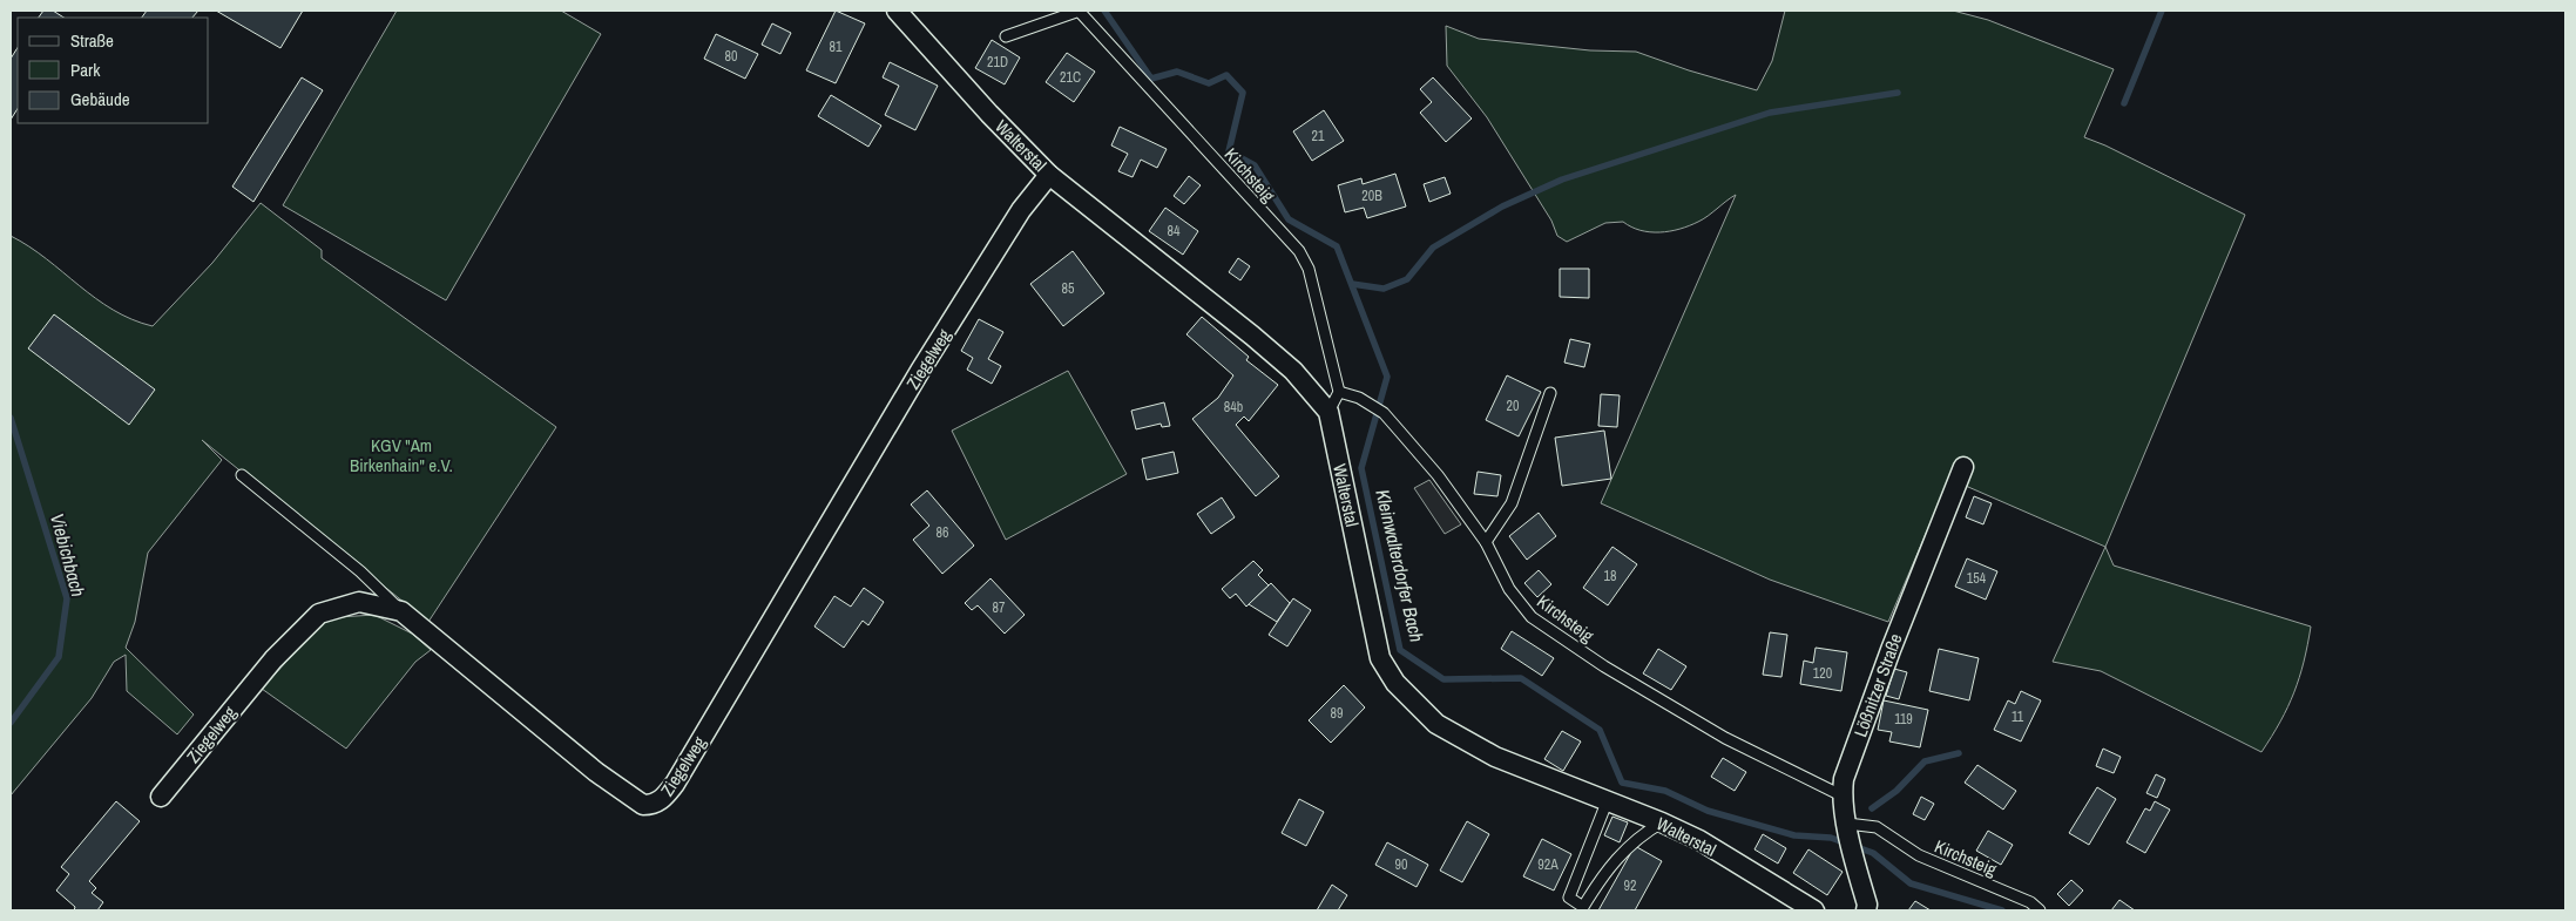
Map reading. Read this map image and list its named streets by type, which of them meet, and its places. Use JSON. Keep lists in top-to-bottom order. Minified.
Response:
{"streets":{"street":["Walterstal","Ziegelweg","Lößnitzer Straße"],"lane":["Kirchsteig"]},"crossings":[["Walterstal","Ziegelweg"],["Kirchsteig","Lößnitzer Straße"]],"water":["Viebichbach","Kleinwalterdorfer Bach"],"parks":["KGV \"Am Birkenhain\" e.V."],"house_numbers":["81","80","21D","21C","21","20B","84","85","20","84b","86","18","154","87","120","89","11","119","90","92A","92"],"legend":["Straße","Park","Gebäude"]}
